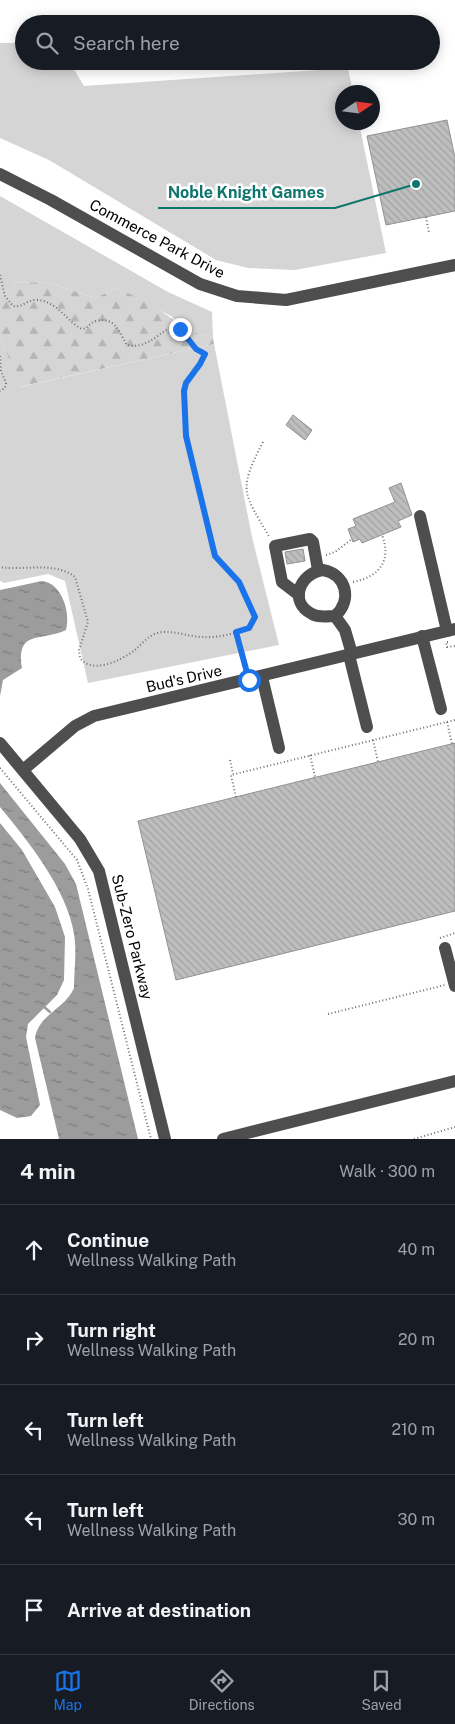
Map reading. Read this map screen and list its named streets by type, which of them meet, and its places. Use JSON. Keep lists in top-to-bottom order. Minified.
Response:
{"streets":{"street":["Commerce Park Drive","Bud's Drive","Sub-Zero Parkway"]},"crossings":[["Bud's Drive","Sub-Zero Parkway"]],"places":["Noble Knight Games"],"north":"right","page":{"search":"Search here","heading":["4 min","Walk · 300 m"],"list":[["Continue","Wellness Walking Path","40 m"],["Turn right","Wellness Walking Path","20 m"],["Turn left","Wellness Walking Path","210 m"],["Turn left","Wellness Walking Path","30 m"],"Arrive at destination"],"nav":["Map","Directions","Saved"]}}
